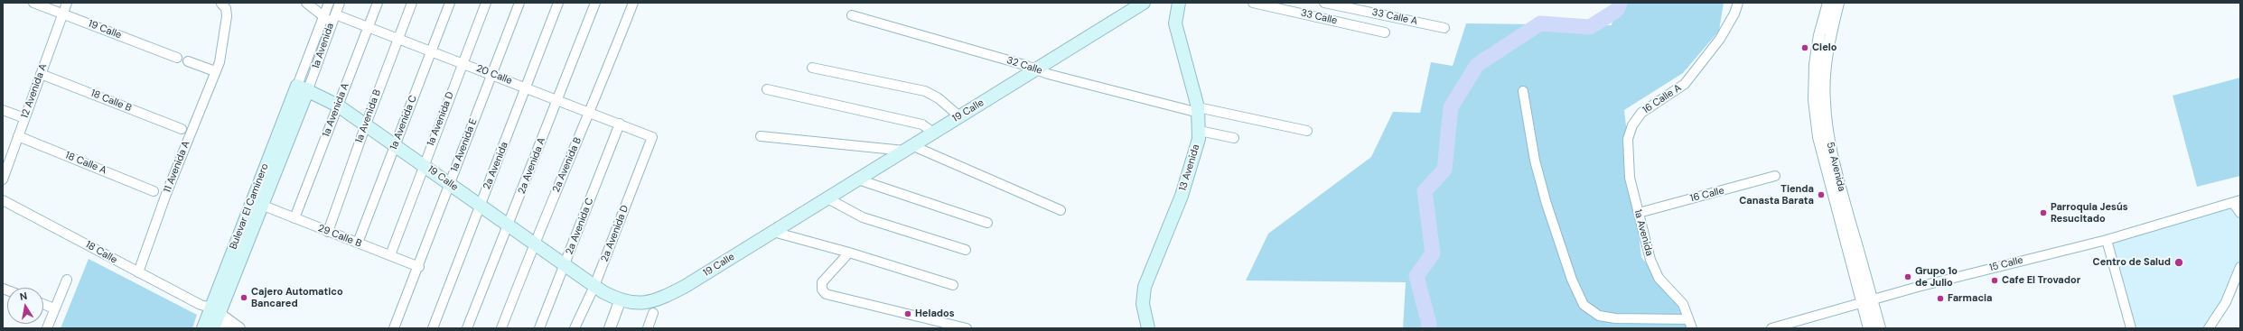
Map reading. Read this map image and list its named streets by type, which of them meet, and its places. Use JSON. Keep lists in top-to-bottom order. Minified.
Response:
{"streets":{"main road":["19 Calle","13 Avenida","Bulevar El Caminero"],"street":["33 Calle","33 Calle A","1a Avenida","32 Calle","20 Calle","12 Avenida A","16 Calle A","18 Calle B","1a Avenida A","1a Avenida B","1a Avenida D","1a Avenida C","1a Avenida E","18 Calle A","2a Avenida B","2a Avenida","2a Avenida A","11 Avenida A","5a Avenida","16 Calle","2a Avenida C","2a Avenida D","29 Calle B","18 Calle","15 Calle"]},"crossings":[["19 Calle","1a Avenida"],["19 Calle","32 Calle"],["19 Calle","12 Avenida A"],["19 Calle","1a Avenida A"],["19 Calle","1a Avenida B"],["19 Calle","1a Avenida D"],["19 Calle","1a Avenida C"],["19 Calle","1a Avenida E"],["19 Calle","2a Avenida B"],["19 Calle","2a Avenida"],["19 Calle","2a Avenida A"],["19 Calle","Bulevar El Caminero"],["19 Calle","2a Avenida C"],["19 Calle","2a Avenida D"],["1a Avenida","20 Calle"],["1a Avenida","16 Calle A"],["1a Avenida","16 Calle"],["1a Avenida","Bulevar El Caminero"],["32 Calle","13 Avenida"],["20 Calle","1a Avenida A"],["20 Calle","1a Avenida B"],["20 Calle","1a Avenida D"],["20 Calle","1a Avenida C"],["20 Calle","1a Avenida E"],["20 Calle","2a Avenida B"],["20 Calle","2a Avenida"],["20 Calle","2a Avenida A"],["20 Calle","2a Avenida C"],["20 Calle","2a Avenida D"],["12 Avenida A","18 Calle B"],["12 Avenida A","18 Calle A"],["1a Avenida A","29 Calle B"],["1a Avenida B","29 Calle B"],["1a Avenida D","29 Calle B"],["1a Avenida C","29 Calle B"],["1a Avenida E","29 Calle B"],["11 Avenida A","18 Calle"],["5a Avenida","15 Calle"],["Bulevar El Caminero","29 Calle B"],["Bulevar El Caminero","18 Calle"]],"places":["Cielo","Tienda Canasta Barata","Parroquia Jesús Resucitado","Centro de Salud","Grupo 1o de Julio","Cafe El Trovador","Cajero Automatico Bancared","Farmacia","Helados"],"north":"top"}
